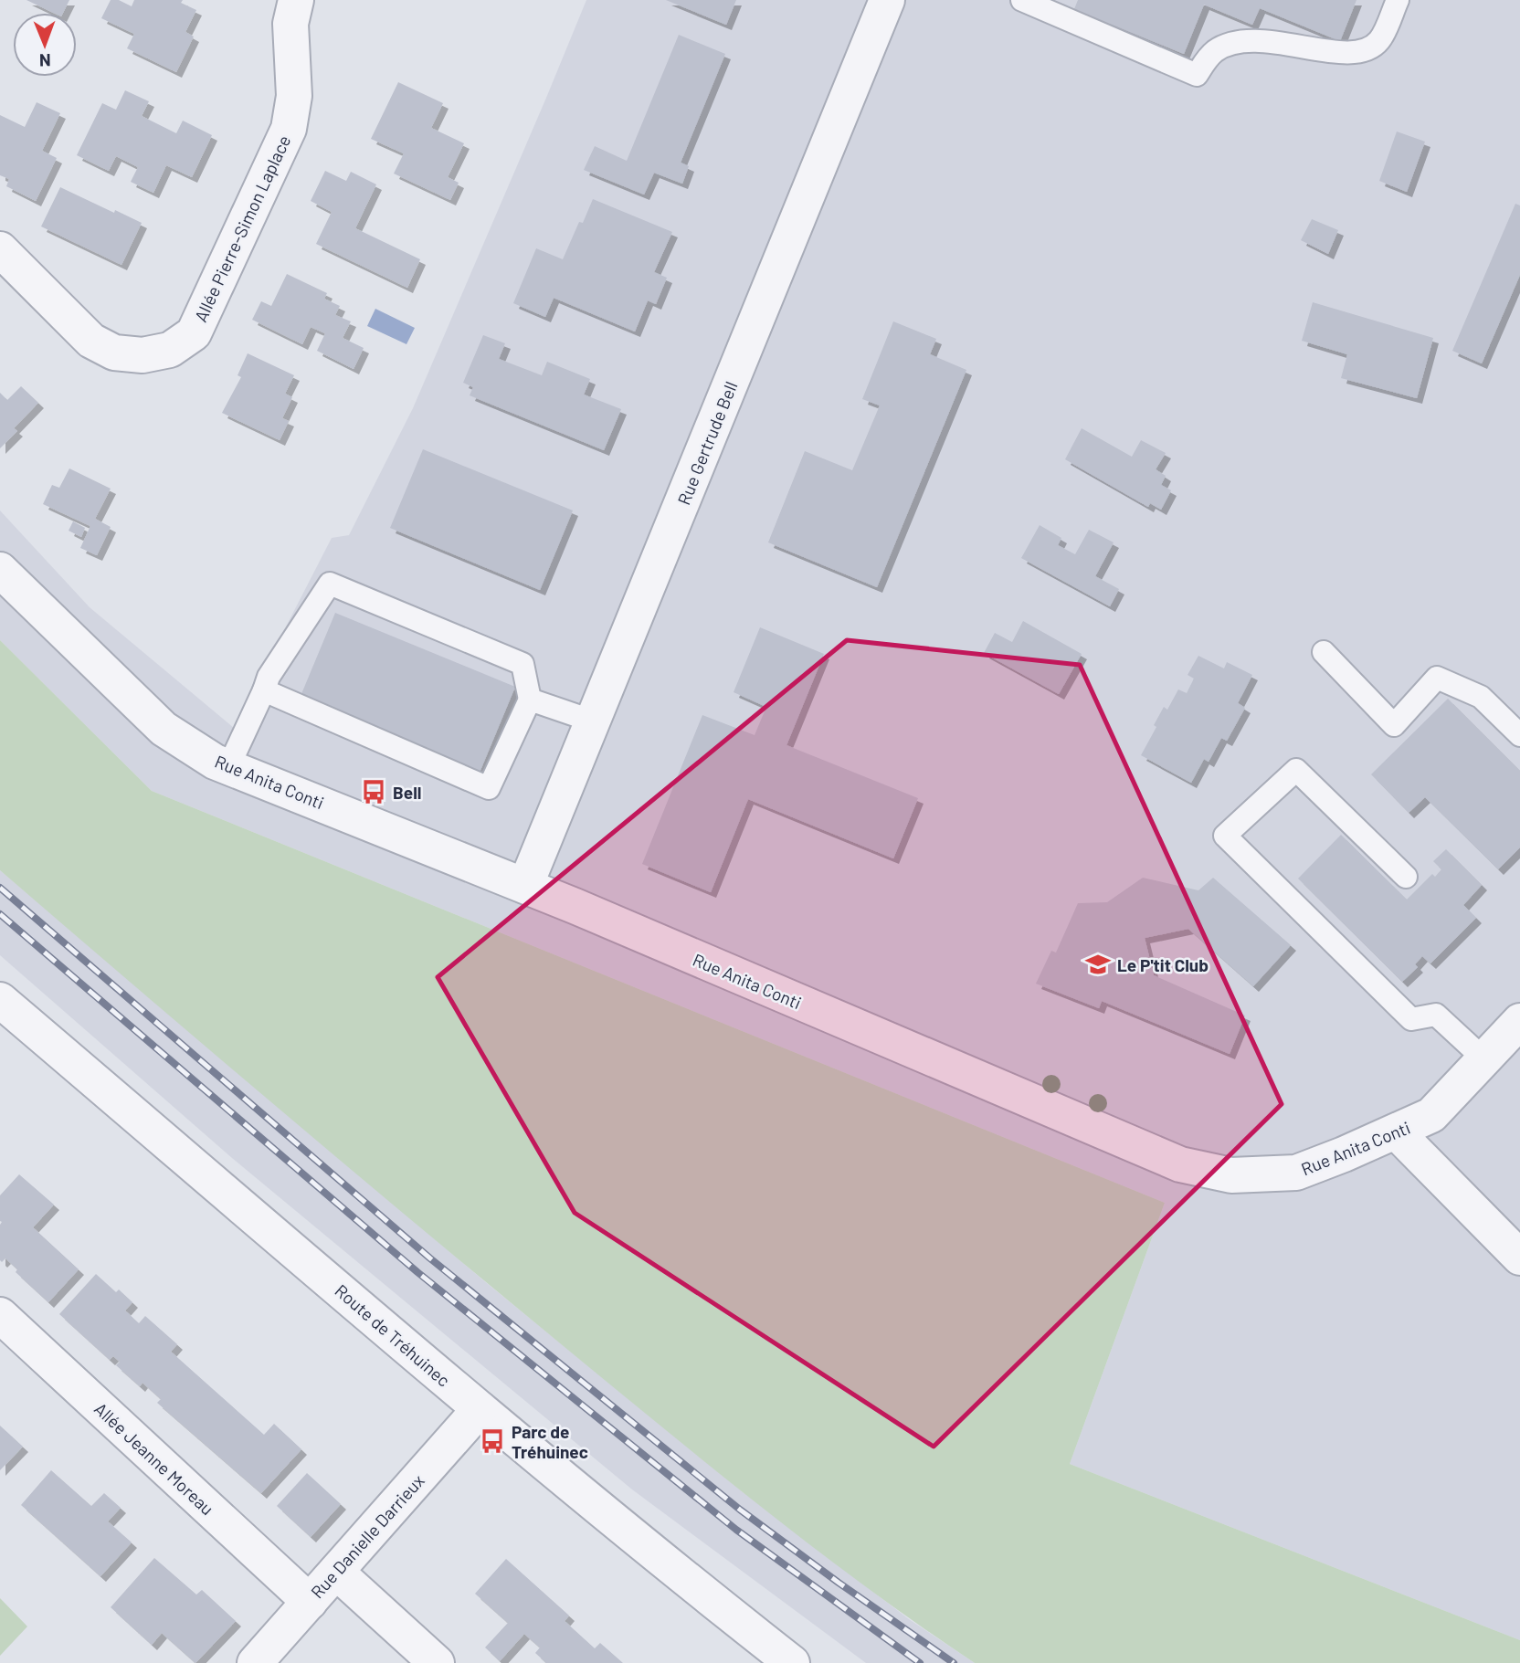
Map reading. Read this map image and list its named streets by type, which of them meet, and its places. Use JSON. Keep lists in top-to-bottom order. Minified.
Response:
{"streets":{"street":["Allée Pierre-Simon Laplace","Rue Gertrude Bell","Rue Anita Conti","Route de Tréhuinec","Allée Jeanne Moreau","Rue Danielle Darrieux"]},"crossings":[["Rue Gertrude Bell","Rue Anita Conti"],["Route de Tréhuinec","Rue Danielle Darrieux"],["Allée Jeanne Moreau","Rue Danielle Darrieux"]],"places":{"bus stop":["Bell","Parc de Tréhuinec"],"school or university":["Le P'tit Club"]},"north":"bottom"}
